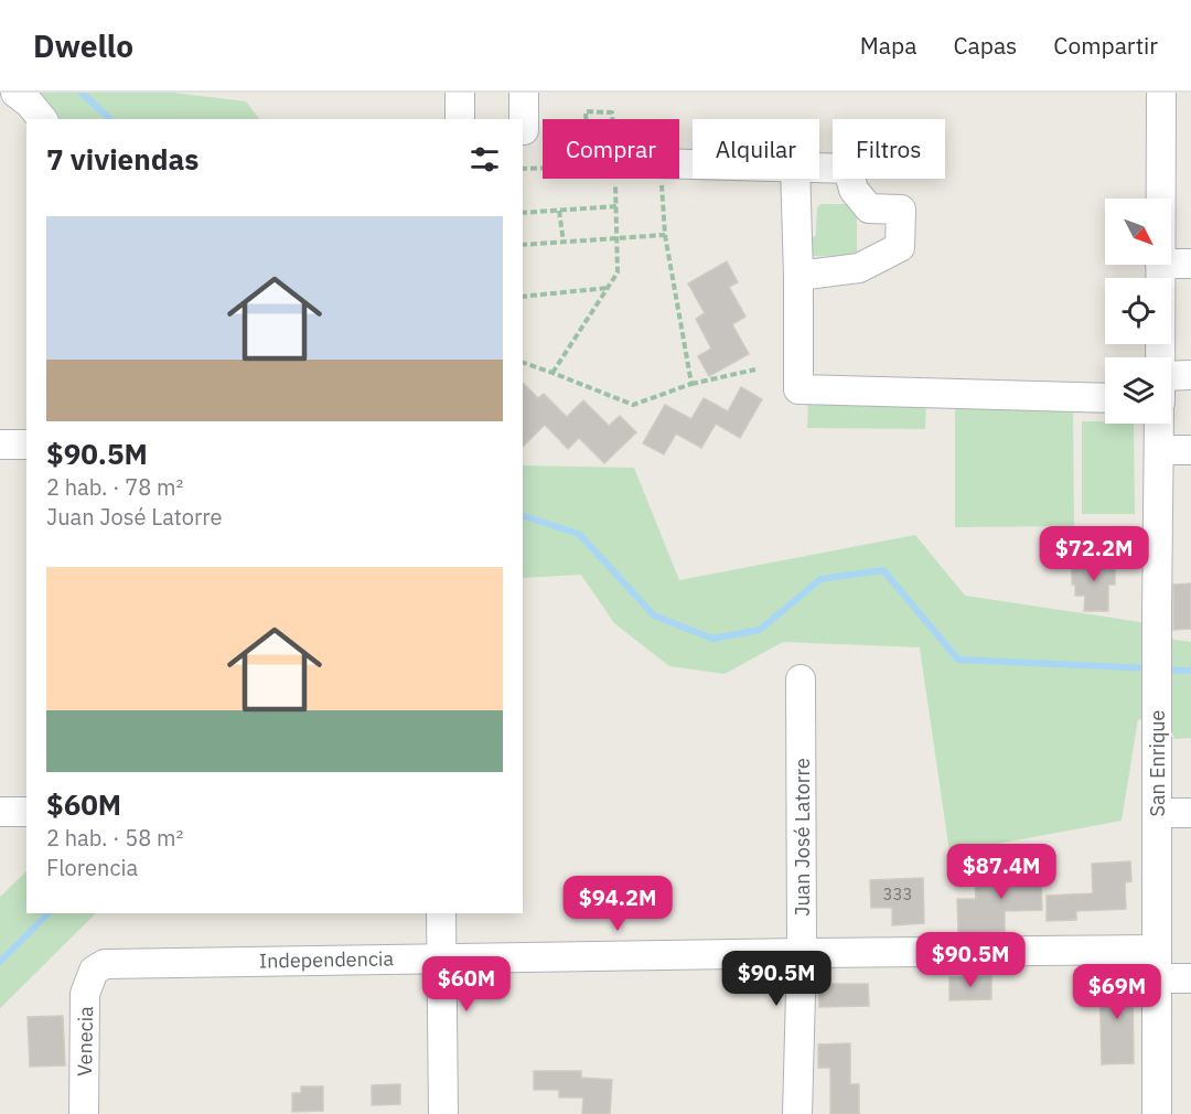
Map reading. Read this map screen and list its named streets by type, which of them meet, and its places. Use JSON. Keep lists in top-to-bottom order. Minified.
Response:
{"streets":{"street":["San Enrique","Juan José Latorre","Independencia","Venecia"]},"crossings":[["San Enrique","Independencia"],["Juan José Latorre","Independencia"],["Independencia","Venecia"]],"house_numbers":["333"],"north":"bottom right","page":{"header":"Dwello","nav":["Mapa","Capas","Compartir"],"chip":["Comprar","Alquilar","Filtros"],"heading":"7 viviendas","list":[{"name":"$90.5M","note":"2 hab. · 78 m² · Juan José Latorre"},{"name":"$60M","note":"2 hab. · 58 m² · Florencia"}],"price":["$72.2M","$87.4M","$94.2M","$90.5M","$90.5M","$60M","$69M"]}}
